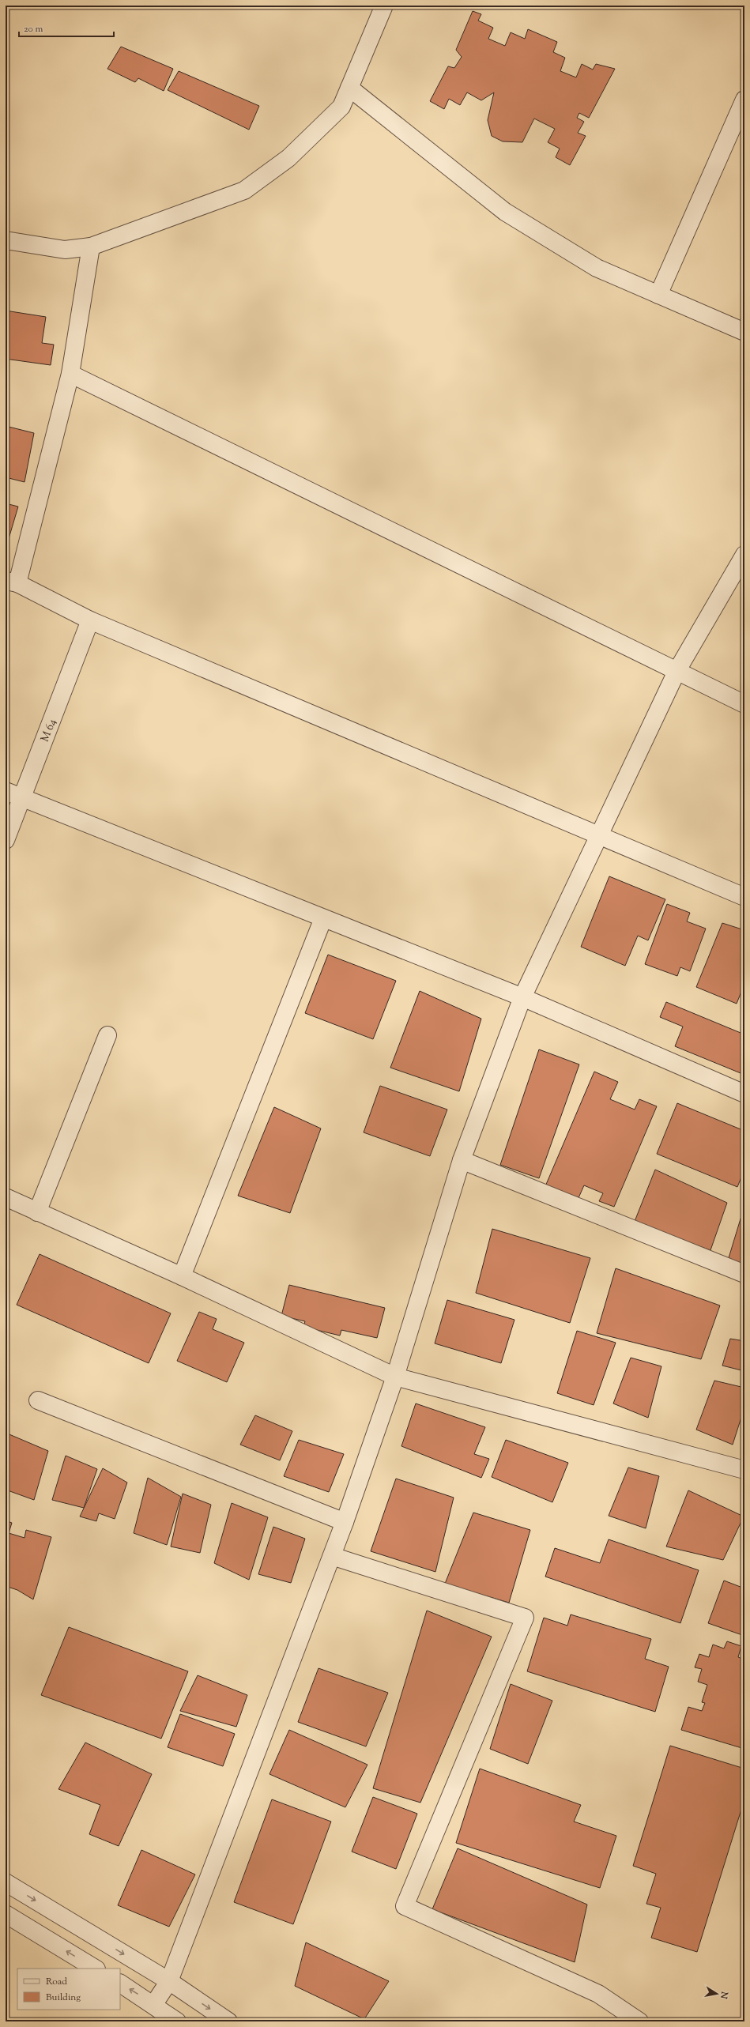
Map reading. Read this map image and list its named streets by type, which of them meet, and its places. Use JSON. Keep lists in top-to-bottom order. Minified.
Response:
{"streets":{"street":["M 64"]},"legend":["Road","Building"],"scale_bar":"20 m","north":"right"}
